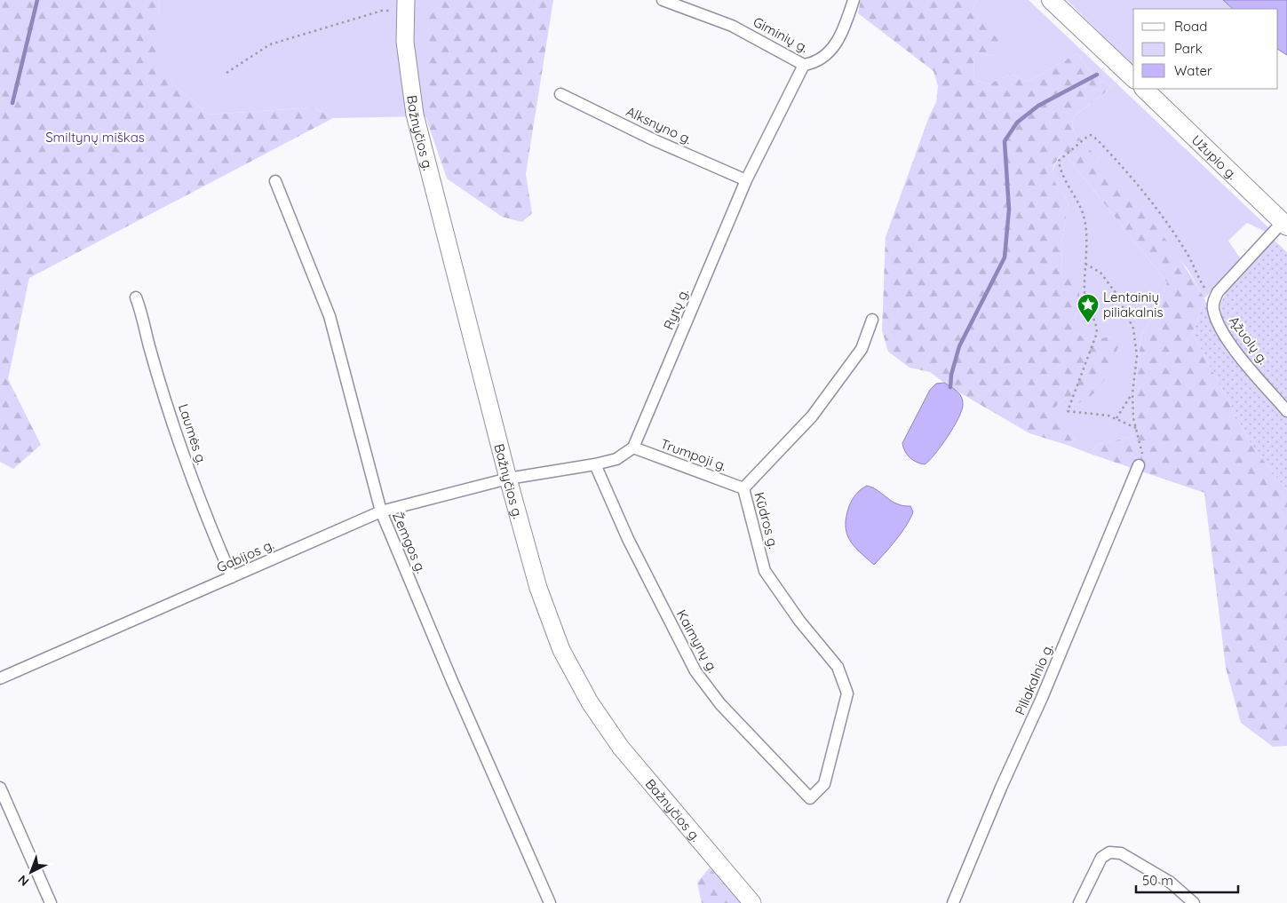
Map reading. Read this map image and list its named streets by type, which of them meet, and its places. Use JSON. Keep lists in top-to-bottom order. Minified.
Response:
{"streets":{"main road":["Bažnyčios g.","Užupio g."],"street":["Giminių g.","Alksnyno g.","Rytų g.","Ąžuolų g.","Laumės g.","Trumpoji g.","Kūdros g.","Žemgos g.","Gabijos g.","Kaimynų g.","Piliakalnio g."]},"crossings":[["Giminių g.","Rytų g."],["Alksnyno g.","Rytų g."],["Bažnyčios g.","Gabijos g."],["Rytų g.","Trumpoji g."],["Laumės g.","Gabijos g."],["Trumpoji g.","Kūdros g."],["Kūdros g.","Kaimynų g."],["Žemgos g.","Gabijos g."]],"parks":["Smiltynų miškas"],"places":{"place":["Lentainių piliakalnis"]},"legend":["Road","Park","Water"],"scale_bar":"50 m","north":"bottom left"}
